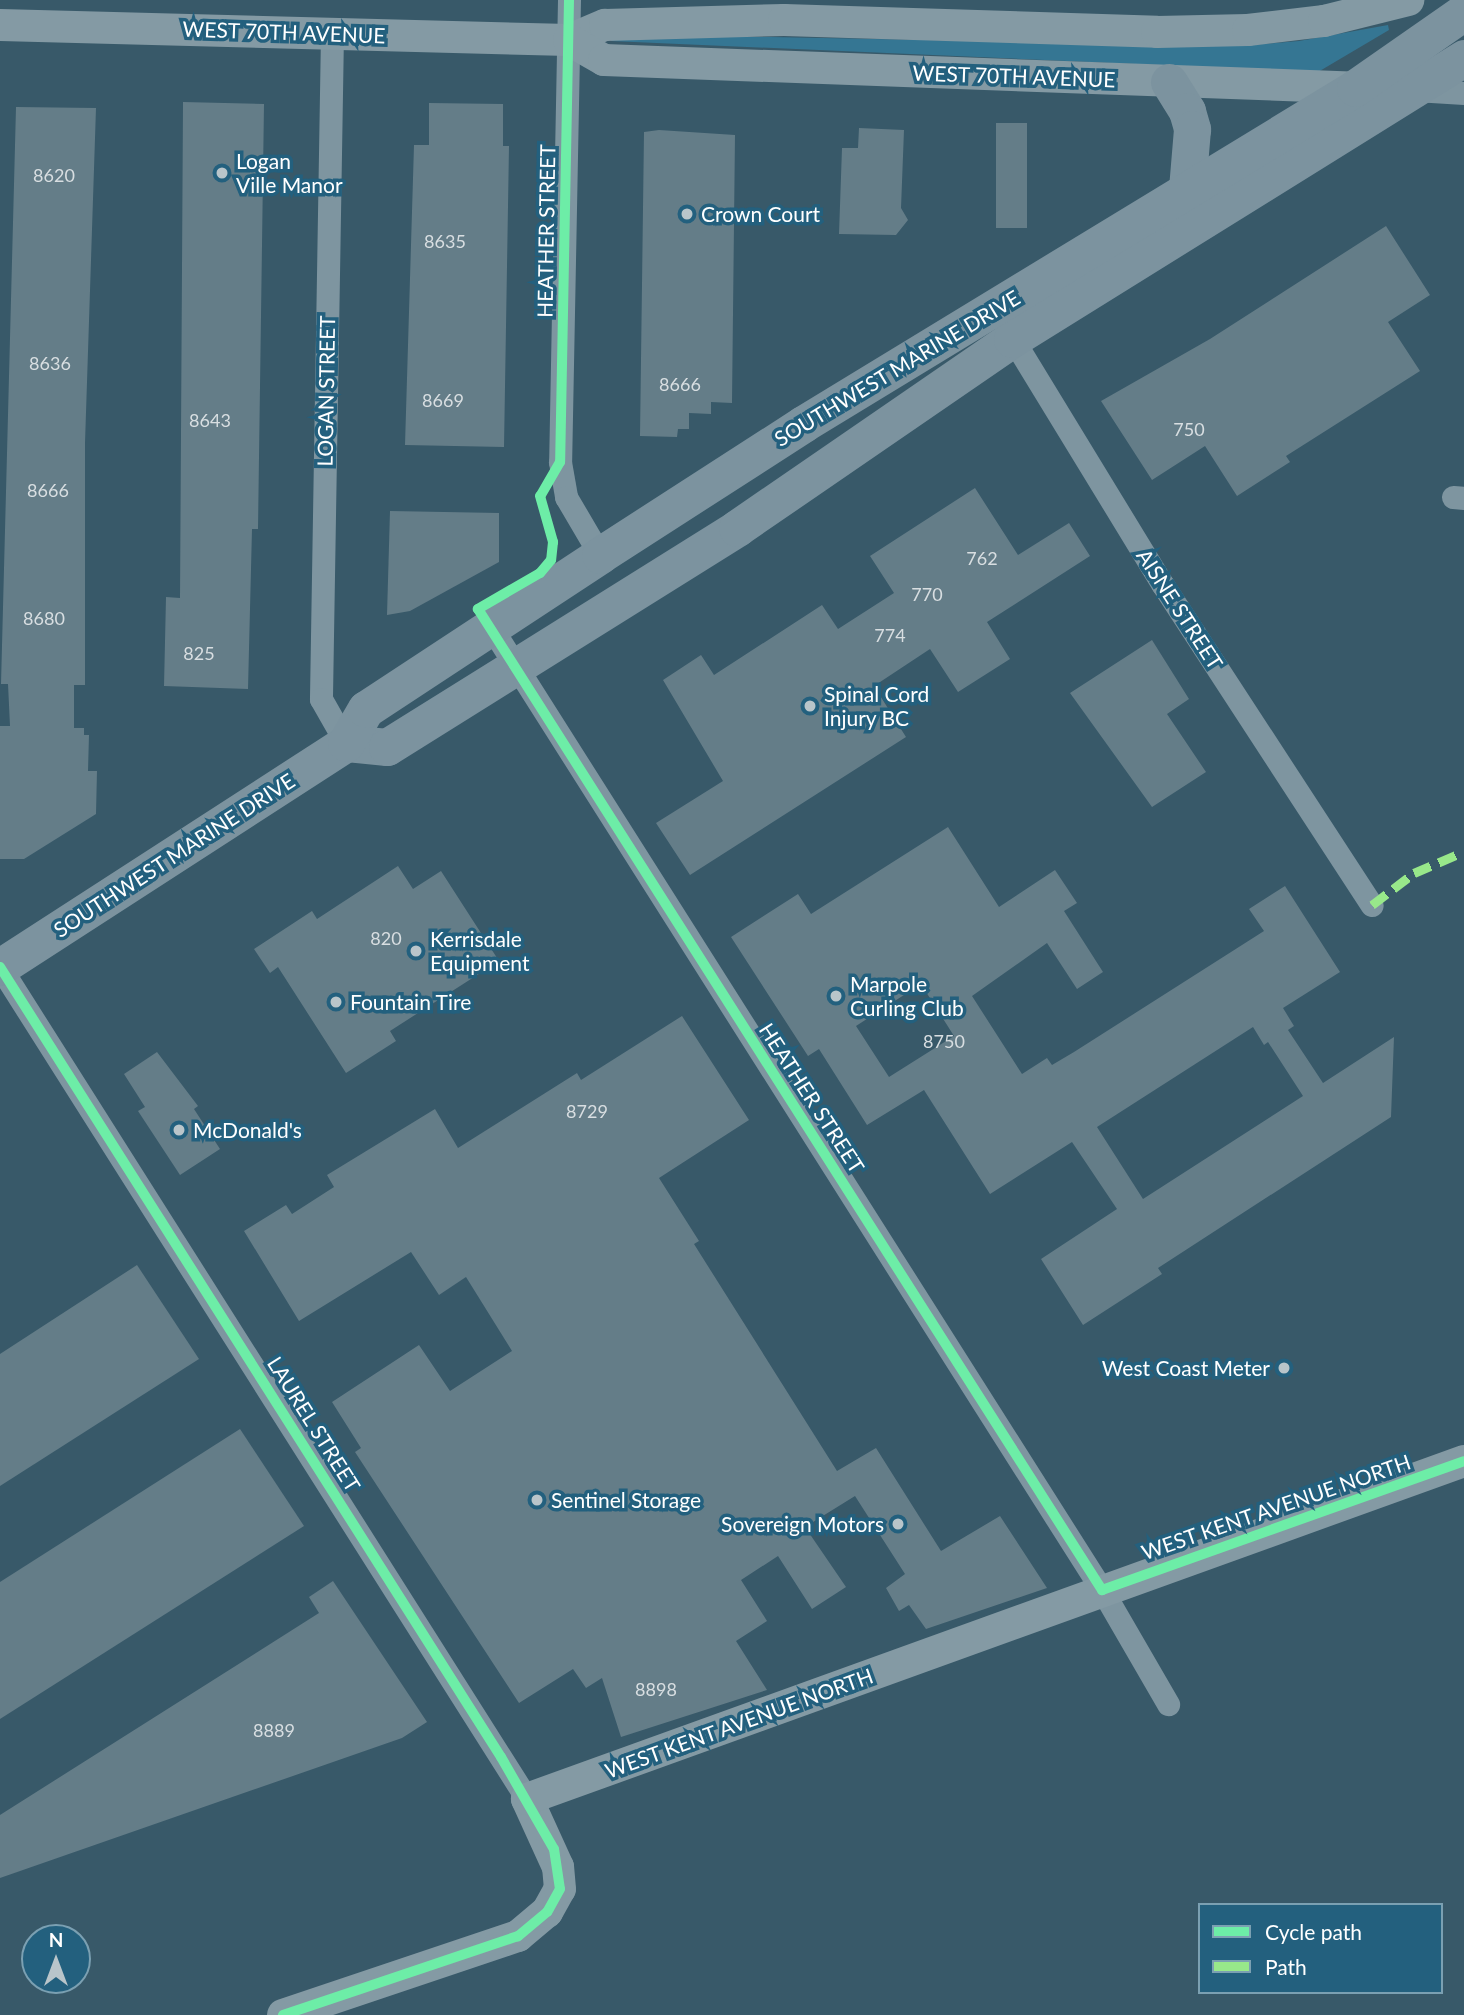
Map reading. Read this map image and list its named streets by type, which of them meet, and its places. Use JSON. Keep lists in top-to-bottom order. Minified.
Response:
{"streets":{"main road":["WEST 70TH AVENUE","SOUTHWEST MARINE DRIVE","LAUREL STREET","WEST KENT AVENUE NORTH"],"street":["HEATHER STREET","LOGAN STREET","AISNE STREET"]},"crossings":[["WEST 70TH AVENUE","HEATHER STREET"],["WEST 70TH AVENUE","SOUTHWEST MARINE DRIVE"],["WEST 70TH AVENUE","LOGAN STREET"],["HEATHER STREET","SOUTHWEST MARINE DRIVE"],["HEATHER STREET","WEST KENT AVENUE NORTH"],["SOUTHWEST MARINE DRIVE","LOGAN STREET"],["SOUTHWEST MARINE DRIVE","AISNE STREET"],["SOUTHWEST MARINE DRIVE","LAUREL STREET"],["LAUREL STREET","WEST KENT AVENUE NORTH"]],"places":["Logan Ville Manor","Crown Court","Spinal Cord Injury BC","Kerrisdale Equipment","Marpole Curling Club","Fountain Tire","McDonald's","West Coast Meter","Sentinel Storage","Sovereign Motors"],"house_numbers":["8620","8635","8636","8666","8669","8643","750","8666","762","770","8680","774","825","820","8750","8729","8898","8889"],"legend":["Cycle path","Path"],"north":"top"}
